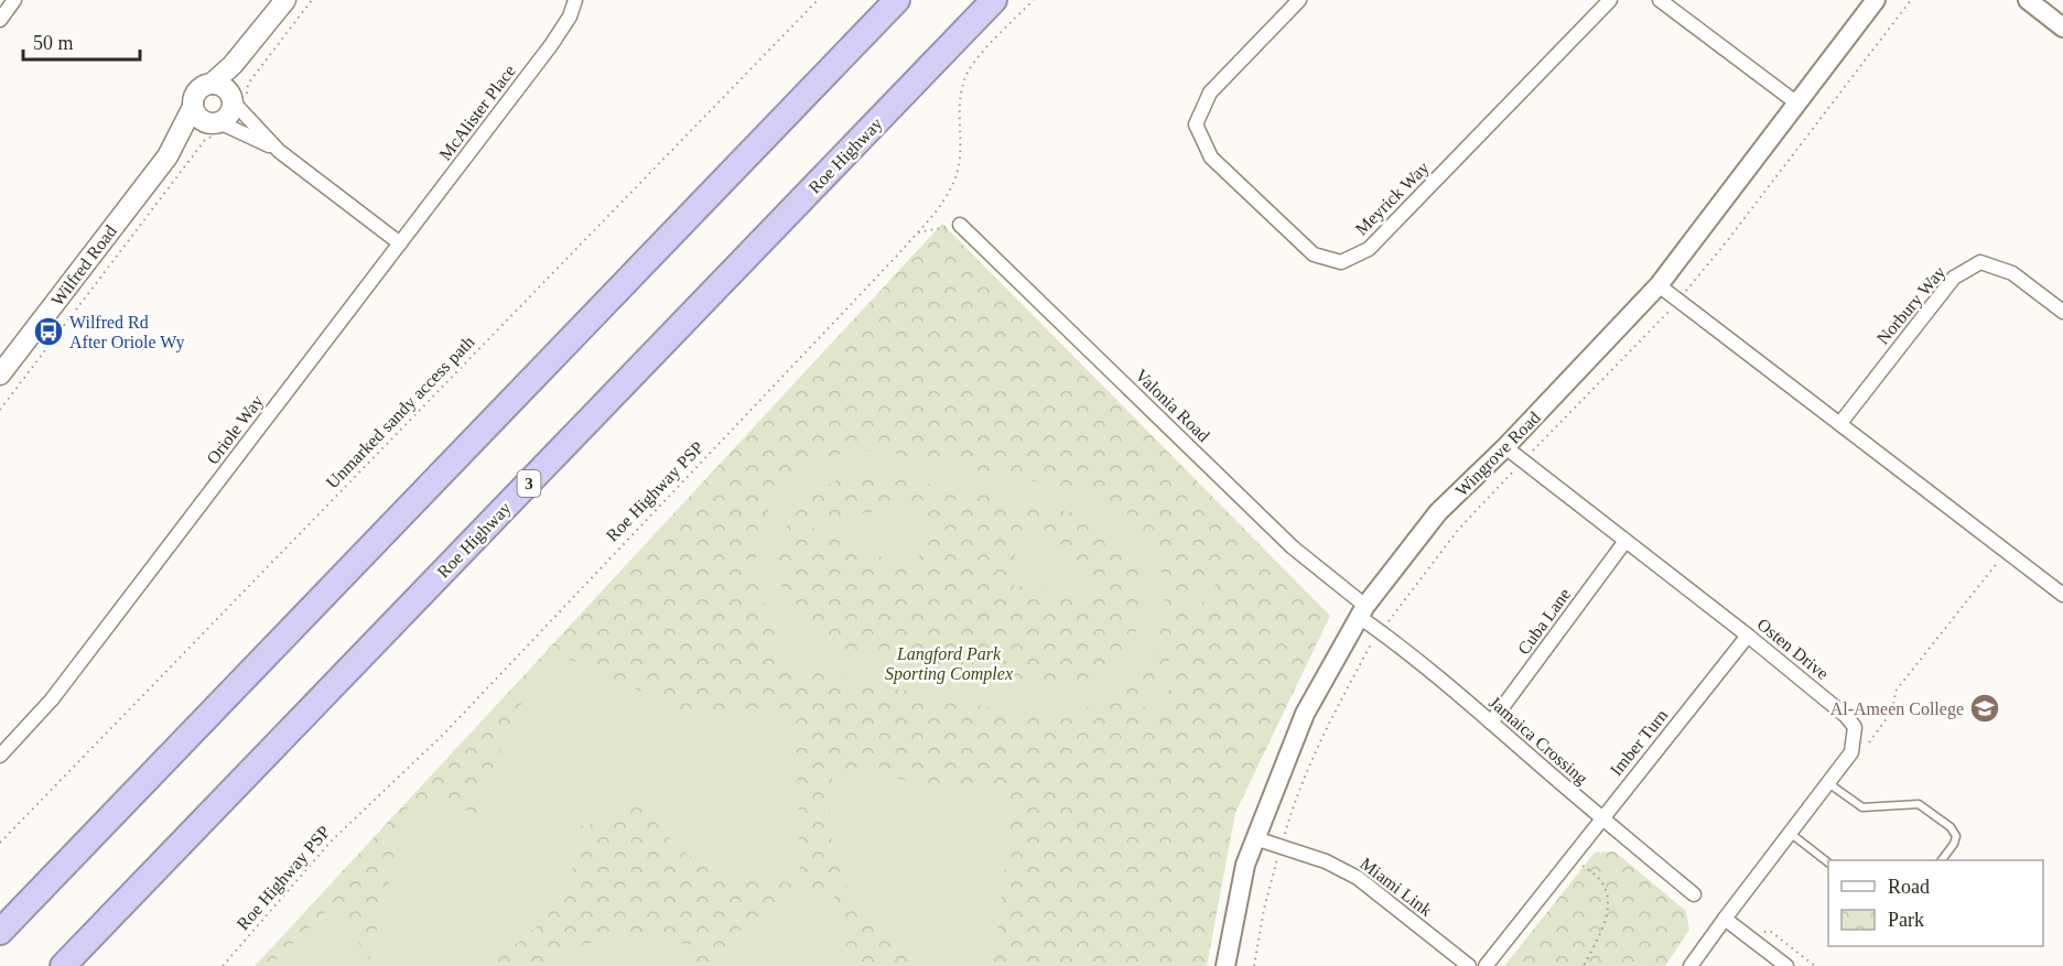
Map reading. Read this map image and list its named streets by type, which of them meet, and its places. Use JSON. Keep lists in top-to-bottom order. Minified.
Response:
{"streets":{"highway":["Roe Highway","3"],"main road":["Wilfred Road"],"street":["McAlister Place","Meyrick Way","Norbury Way","Valonia Road","Oriole Way","Wingrove Road","Cuba Lane","Osten Drive","Jamaica Crossing","Imber Turn","Miami Link"],"path":["Unmarked sandy access path","Roe Highway PSP"]},"crossings":[["McAlister Place","Oriole Way"],["Valonia Road","Wingrove Road"],["Valonia Road","Jamaica Crossing"],["Wingrove Road","Osten Drive"],["Wingrove Road","Jamaica Crossing"],["Wingrove Road","Miami Link"],["Cuba Lane","Osten Drive"],["Cuba Lane","Jamaica Crossing"],["Osten Drive","Imber Turn"],["Jamaica Crossing","Imber Turn"]],"parks":["Langford Park Sporting Complex"],"places":{"bus stop":["Wilfred Rd After Oriole Wy"],"school or university":["Al-Ameen College"]},"legend":["Road","Park"],"scale_bar":"50 m"}
